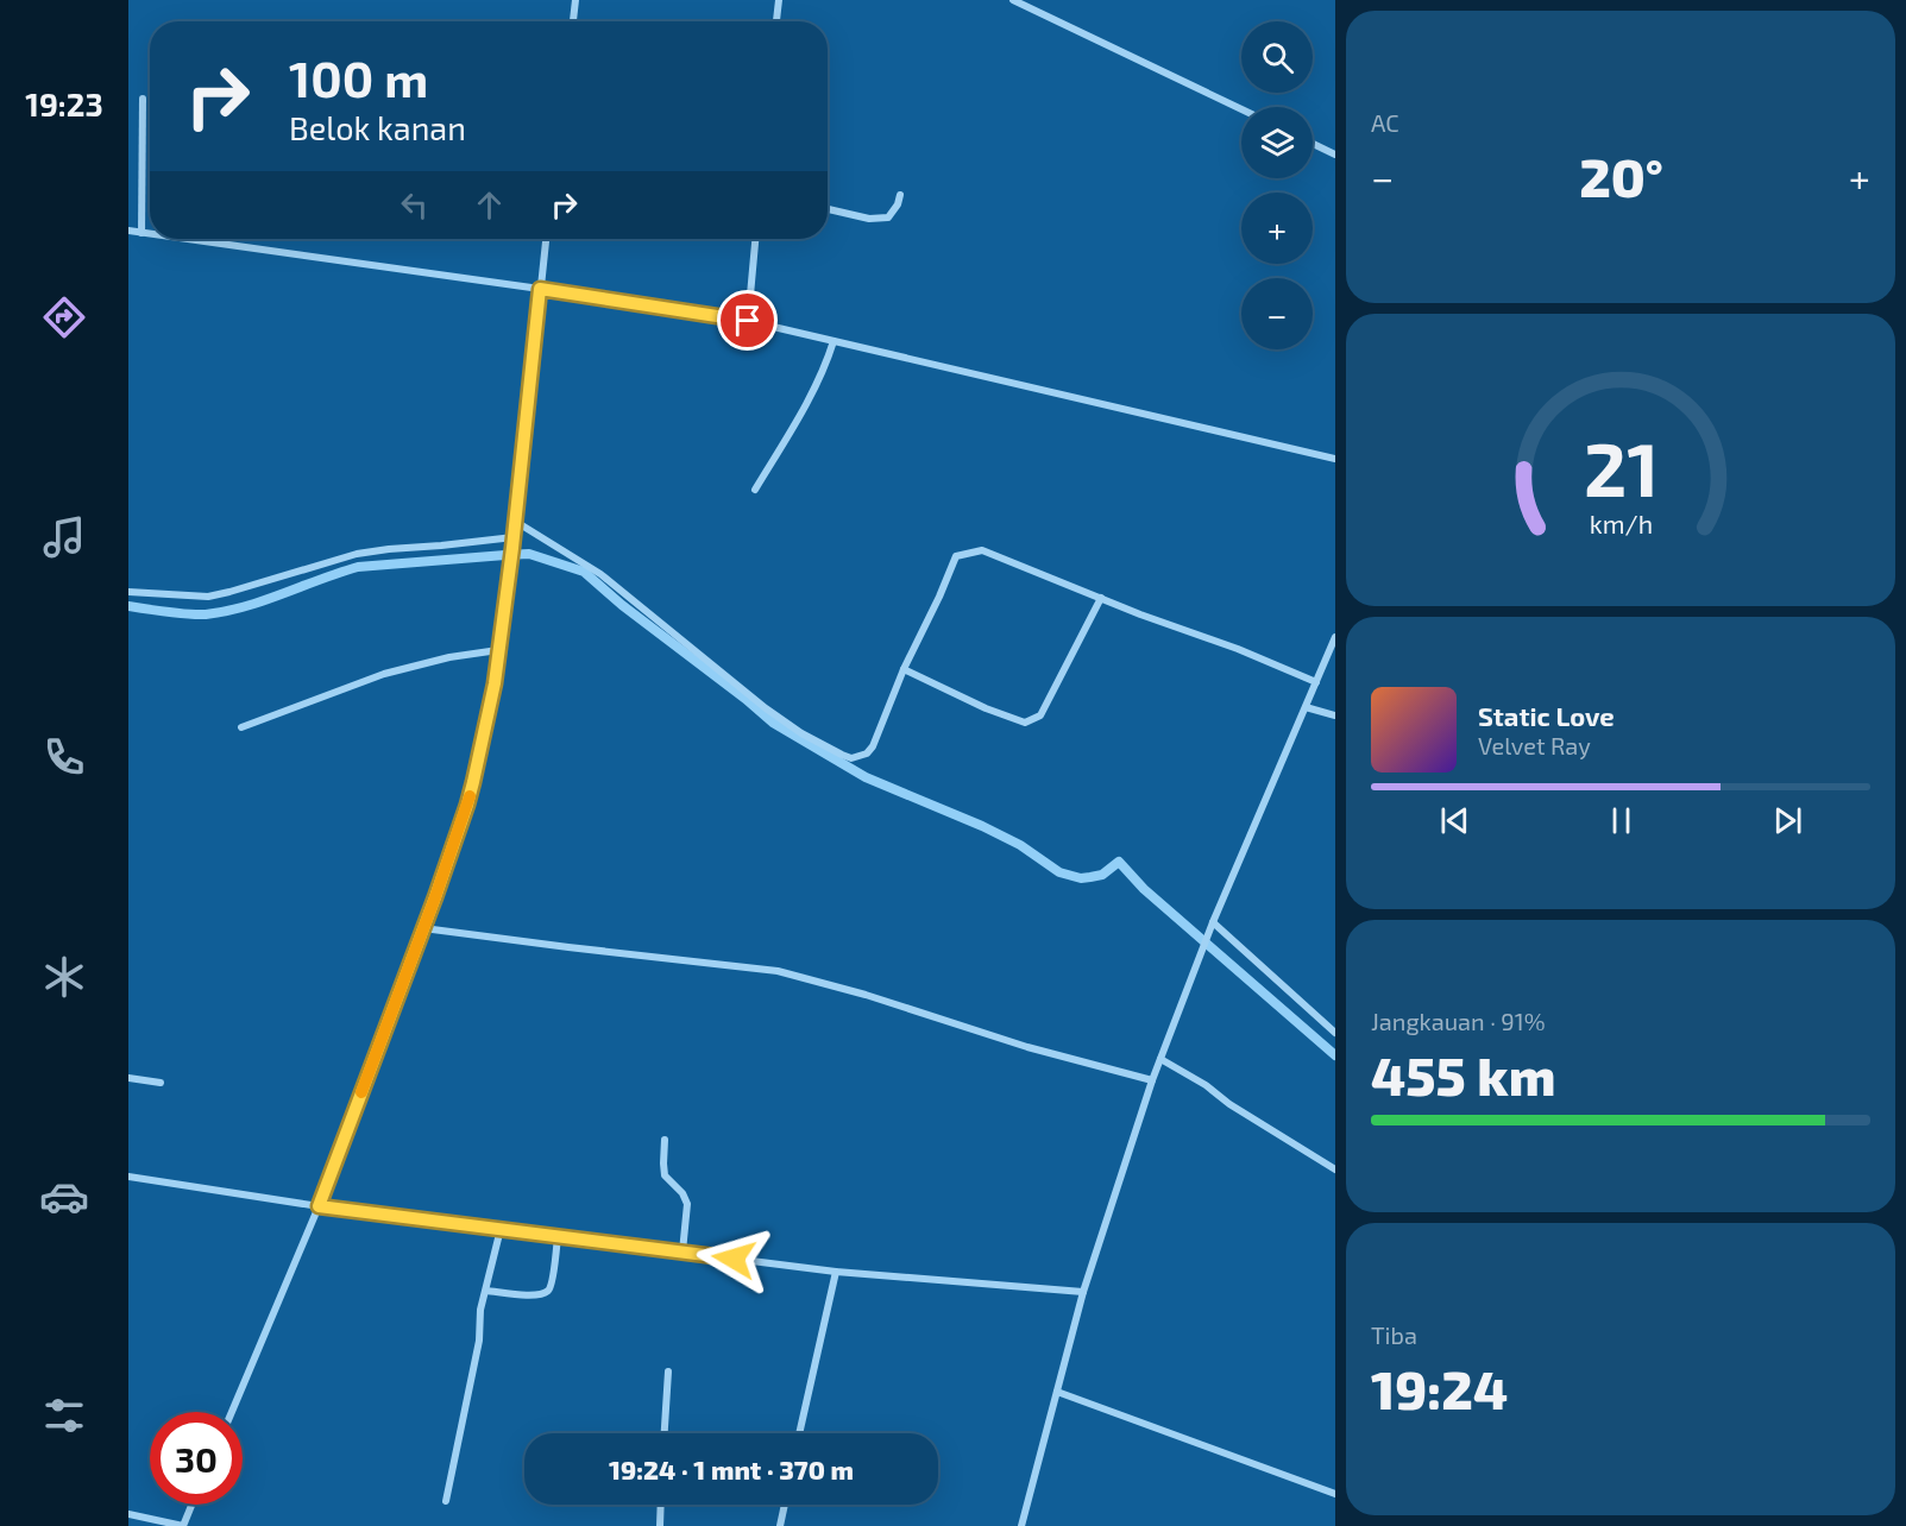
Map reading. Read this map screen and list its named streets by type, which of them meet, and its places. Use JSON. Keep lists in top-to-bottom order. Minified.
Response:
{"page":{"tabs":"19:23","tile":["AC",["Jangkauan · 91%","455 km"],["Tiba","19:24"]],"map_buttons":["+","−"],"turn":["100 m","Belok kanan"],"heat":["−","20°","+"],"song":["Static Love","Velvet Ray"],"limit":"30","trip":"19:24 · 1 mnt · 370 m","gauge":["21","km/h"]}}
